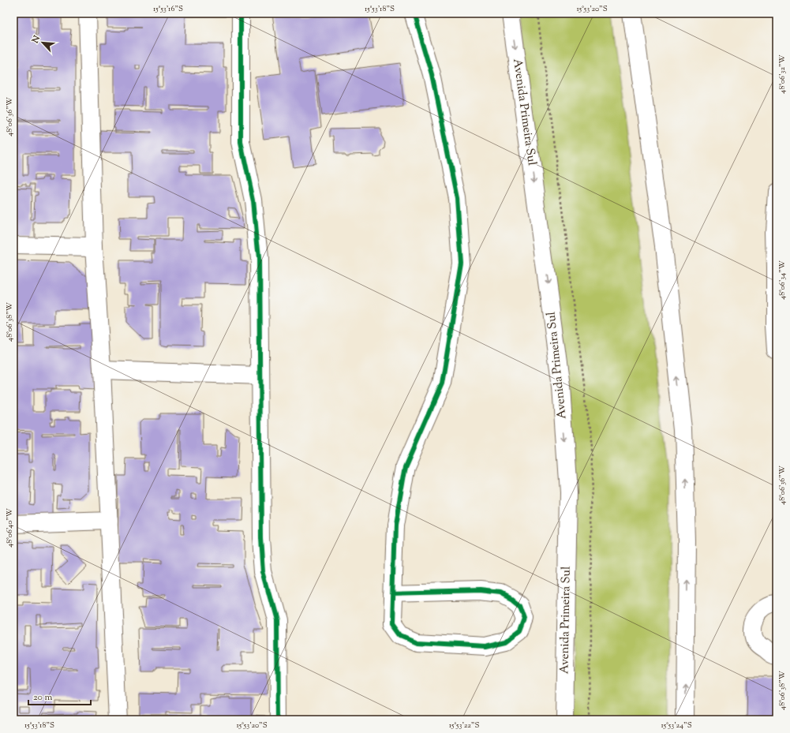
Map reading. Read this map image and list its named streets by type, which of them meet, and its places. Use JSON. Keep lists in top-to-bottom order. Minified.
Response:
{"streets":{"street":["Avenida Primeira Sul"]},"scale_bar":"20 m","north":"top left","coordinates":["15°53'16\"S","15°53'18\"S","15°53'20\"S","48°06'32\"W","48°06'36\"W","48°06'34\"W","48°06'38\"W","48°06'40\"W","15°53'22\"S","15°53'24\"S"]}
